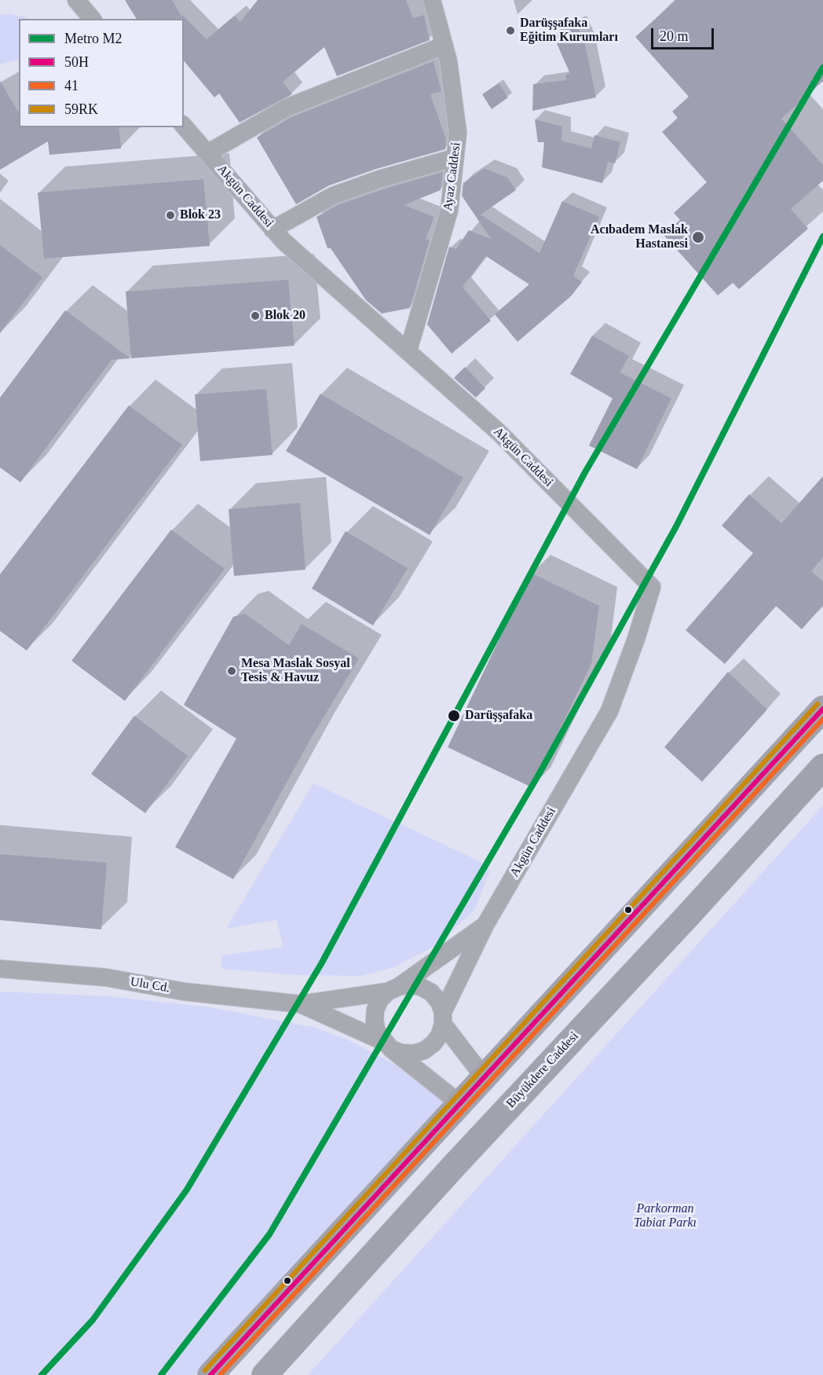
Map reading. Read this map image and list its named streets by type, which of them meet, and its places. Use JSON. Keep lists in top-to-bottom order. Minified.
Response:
{"streets":{"main road":["Büyükdere Caddesi"],"street":["Ayaz Caddesi","Akgün Caddesi","Ulu Cd."]},"crossings":[["Ayaz Caddesi","Akgün Caddesi"],["Akgün Caddesi","Ulu Cd."]],"parks":["Parkorman Tabiat Parkı"],"places":["Darüşşafaka Eğitim Kurumları","Blok 23","Acıbadem Maslak Hastanesi","Blok 20","Mesa Maslak Sosyal Tesis & Havuz","Darüşşafaka"],"lines":["metro line M2","transit line 59RK","transit line 50H","transit line 41"],"legend":["Metro M2","50H","41","59RK"],"scale_bar":"20 m"}
